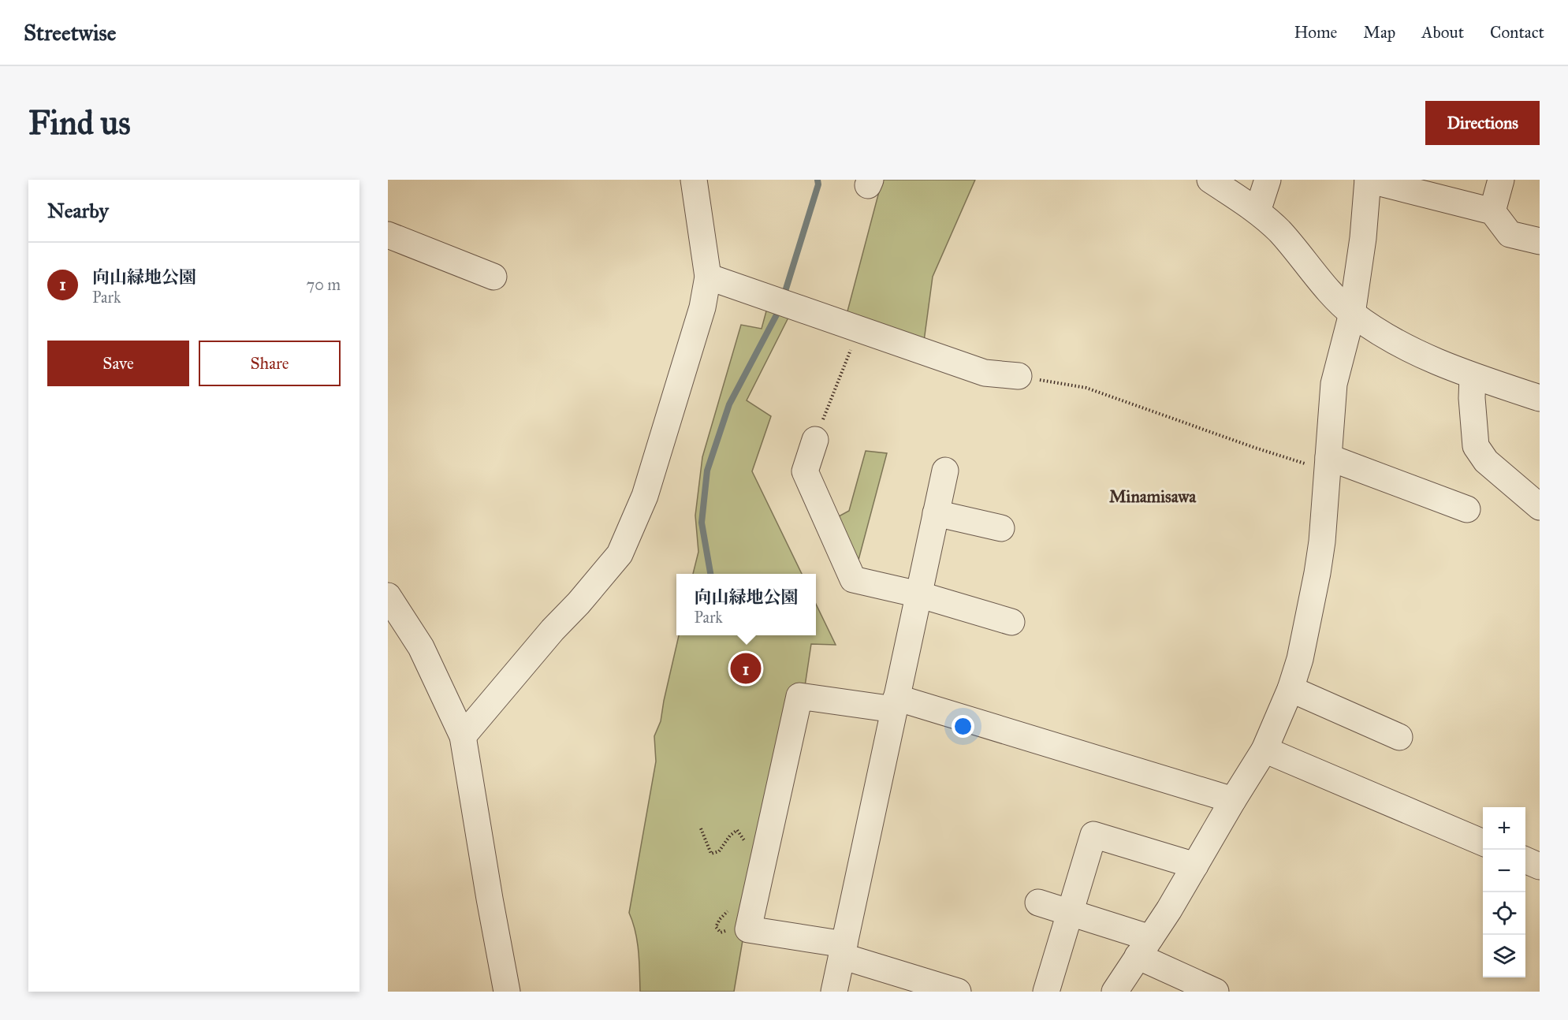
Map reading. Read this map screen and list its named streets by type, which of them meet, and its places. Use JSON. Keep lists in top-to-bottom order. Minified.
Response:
{"districts":["Minamisawa"],"page":{"header":"Streetwise","nav":["Home","Map","About","Contact"],"buttons":["Directions",["Save","Share"]],"title":"Find us","heading":"Nearby","list":[{"mark":"1","name":"向山緑地公園","note":"Park","value":"70 m"}],"popup":["向山緑地公園","Park"],"pins":"1","map_buttons":["+","−"]}}
